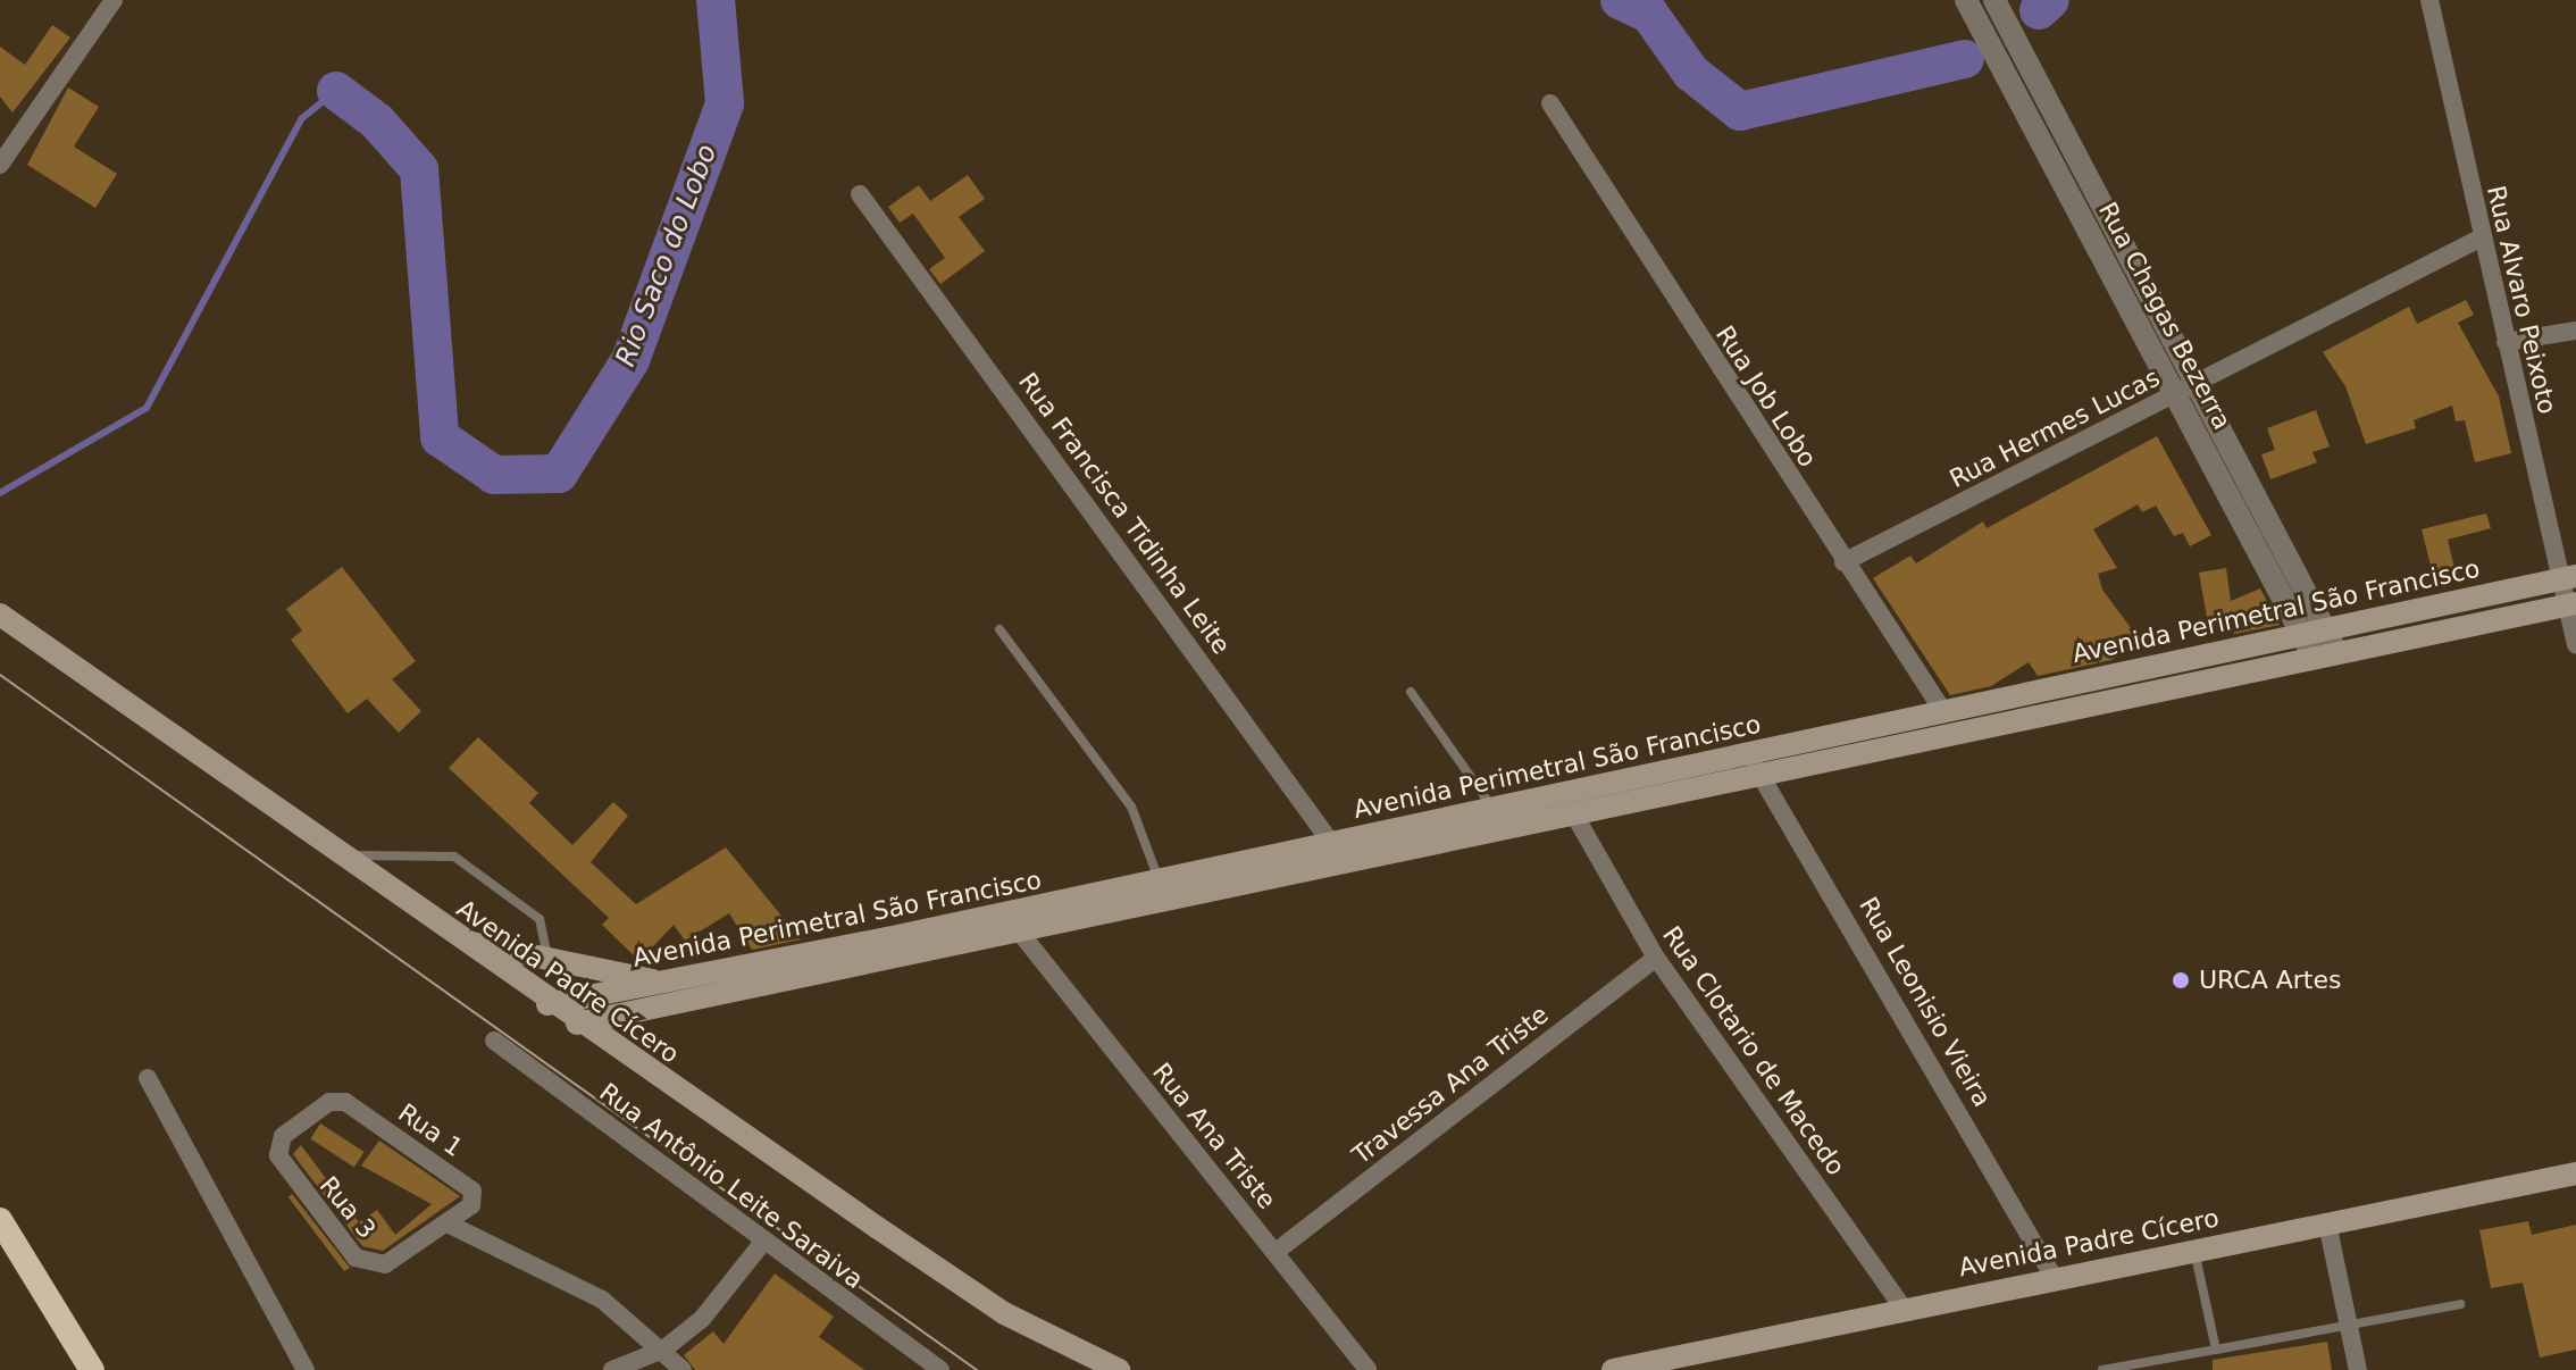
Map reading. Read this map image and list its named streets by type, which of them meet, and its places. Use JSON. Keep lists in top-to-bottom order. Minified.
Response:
{"streets":{"main road":["Avenida Perimetral São Francisco","Avenida Padre Cícero"],"street":["Rua Alvaro Peixoto","Rua Chagas Bezerra","Rua Job Lobo","Rua Hermes Lucas","Rua Francisca Tidinha Leite","Rua Leonisio Vieira","Rua Clotario de Macedo","Travessa Ana Triste","Rua 1","Rua Ana Triste","Rua Antônio Leite Saraiva","Rua 3"]},"crossings":[["Rua Alvaro Peixoto","Rua Hermes Lucas"],["Rua Alvaro Peixoto","Avenida Perimetral São Francisco"],["Rua Chagas Bezerra","Rua Hermes Lucas"],["Rua Chagas Bezerra","Avenida Perimetral São Francisco"],["Rua Job Lobo","Rua Hermes Lucas"],["Rua Job Lobo","Avenida Perimetral São Francisco"],["Rua Francisca Tidinha Leite","Avenida Perimetral São Francisco"],["Avenida Perimetral São Francisco","Avenida Padre Cícero"],["Avenida Perimetral São Francisco","Rua Leonisio Vieira"],["Avenida Perimetral São Francisco","Rua Clotario de Macedo"],["Avenida Perimetral São Francisco","Rua Ana Triste"],["Avenida Padre Cícero","Rua Leonisio Vieira"],["Avenida Padre Cícero","Rua Clotario de Macedo"],["Rua Clotario de Macedo","Travessa Ana Triste"],["Travessa Ana Triste","Rua Ana Triste"],["Rua 1","Rua 3"]],"water":["Rio Saco do Lobo"],"places":["URCA Artes"]}
